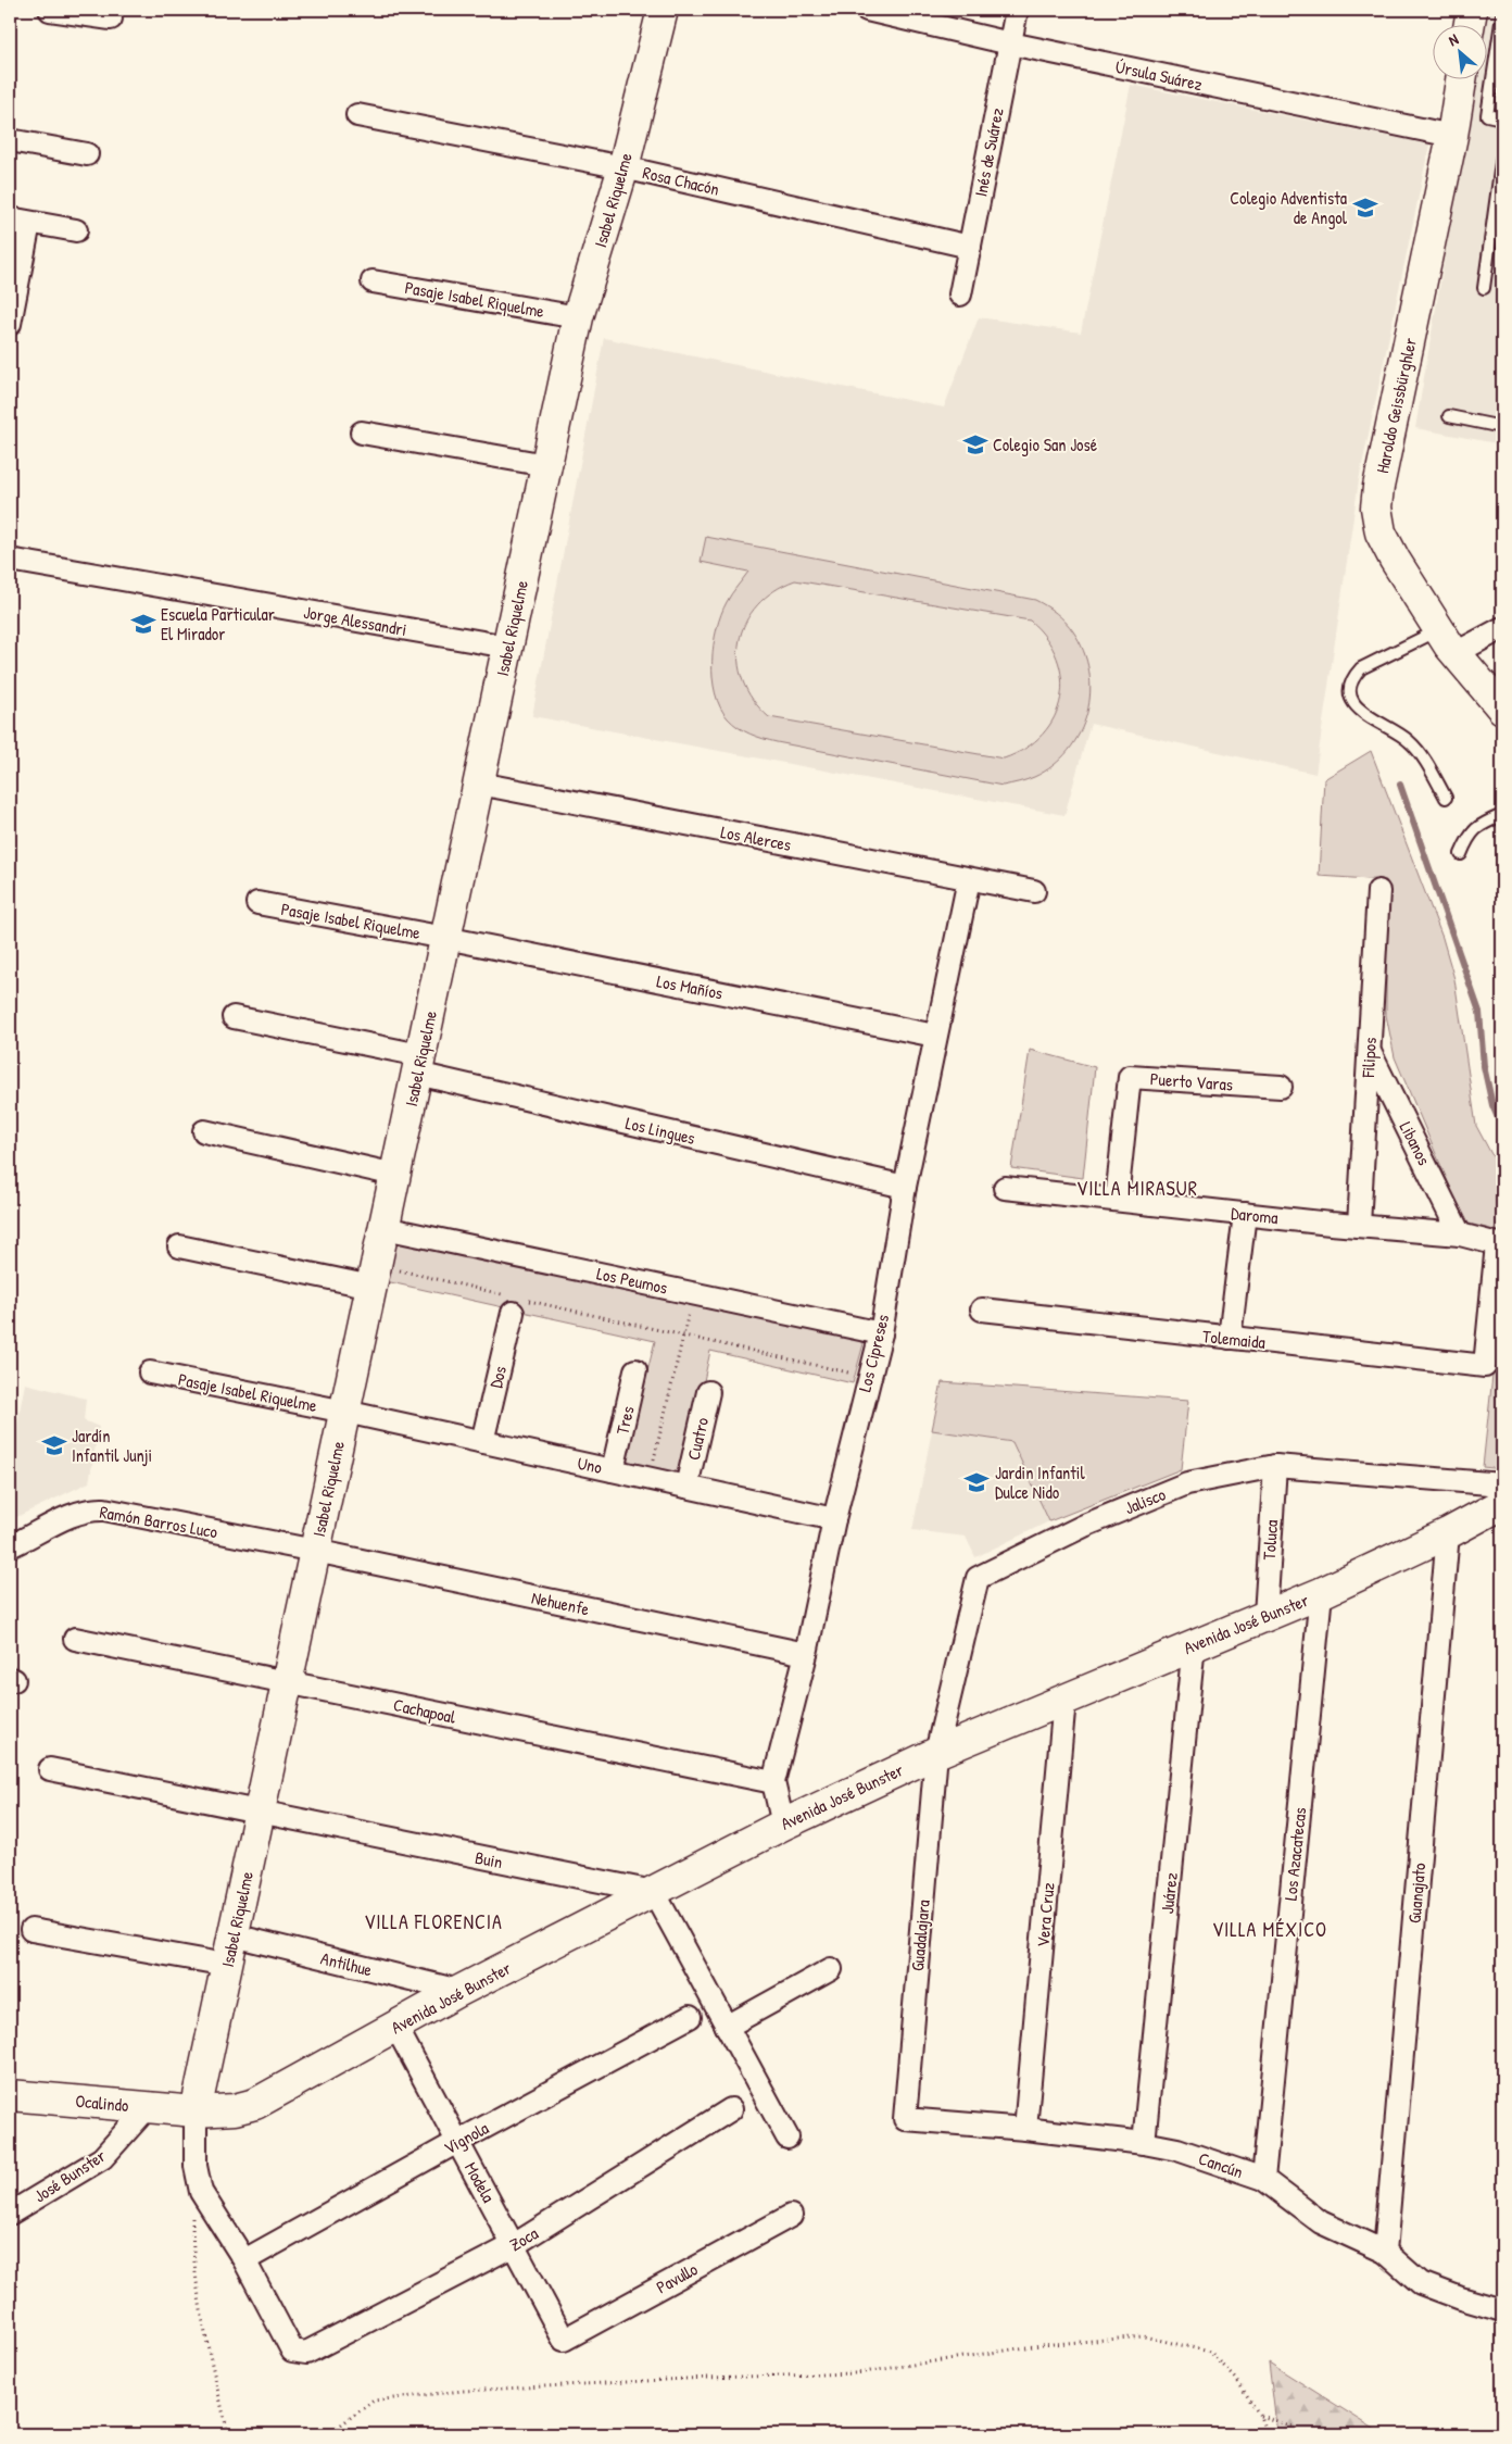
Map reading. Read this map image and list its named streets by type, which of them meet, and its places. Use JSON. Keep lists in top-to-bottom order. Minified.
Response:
{"streets":{"street":["Úrsula Suárez","Inés de Suárez","Rosa Chacón","Isabel Riquelme","Pasaje Isabel Riquelme","Haroldo Geissbürghler","Jorge Alessandri","Los Alerces","Los Mañíos","Filipos","Puerto Varas","Los Lingues","Libanos","Daroma","Los Peumos","Tolemaida","Los Cipreses","Dos","Tres","Cuatro","Uno","Jalisco","Ramón Barros Luco","Toluca","Nehuenfe","Avenida José Bunster","Cachapoal","Los Azacatecas","Buin","Juárez","Guanajato","Vera Cruz","Guadalajara","Antilhue","Ocalindo","Vignola","Cancún","José Bunster","Modela","Zoca","Pavullo"]},"crossings":[["Úrsula Suárez","Inés de Suárez"],["Úrsula Suárez","Haroldo Geissbürghler"],["Inés de Suárez","Rosa Chacón"],["Rosa Chacón","Isabel Riquelme"],["Isabel Riquelme","Pasaje Isabel Riquelme"],["Isabel Riquelme","Jorge Alessandri"],["Isabel Riquelme","Los Alerces"],["Isabel Riquelme","Los Mañíos"],["Isabel Riquelme","Los Lingues"],["Isabel Riquelme","Los Peumos"],["Isabel Riquelme","Uno"],["Isabel Riquelme","Ramón Barros Luco"],["Isabel Riquelme","Nehuenfe"],["Isabel Riquelme","Avenida José Bunster"],["Isabel Riquelme","Cachapoal"],["Isabel Riquelme","Buin"],["Isabel Riquelme","Antilhue"],["Isabel Riquelme","Ocalindo"],["Pasaje Isabel Riquelme","Los Mañíos"],["Pasaje Isabel Riquelme","Uno"],["Los Alerces","Los Cipreses"],["Los Mañíos","Los Cipreses"],["Filipos","Libanos"],["Filipos","Daroma"],["Puerto Varas","Daroma"],["Los Lingues","Los Cipreses"],["Libanos","Daroma"],["Daroma","Tolemaida"],["Los Peumos","Los Cipreses"],["Los Cipreses","Uno"],["Los Cipreses","Nehuenfe"],["Los Cipreses","Avenida José Bunster"],["Los Cipreses","Cachapoal"],["Dos","Uno"],["Tres","Uno"],["Cuatro","Uno"],["Jalisco","Toluca"],["Jalisco","Avenida José Bunster"],["Jalisco","Guadalajara"],["Ramón Barros Luco","Nehuenfe"],["Toluca","Avenida José Bunster"],["Avenida José Bunster","Los Azacatecas"],["Avenida José Bunster","Buin"],["Avenida José Bunster","Juárez"],["Avenida José Bunster","Guanajato"],["Avenida José Bunster","Vera Cruz"],["Avenida José Bunster","Guadalajara"],["Avenida José Bunster","Antilhue"],["Avenida José Bunster","Ocalindo"],["Avenida José Bunster","Modela"],["Los Azacatecas","Cancún"],["Juárez","Cancún"],["Guanajato","Cancún"],["Vera Cruz","Cancún"],["Guadalajara","Cancún"],["Ocalindo","José Bunster"],["Vignola","Modela"],["Vignola","Zoca"],["Modela","Zoca"],["Modela","Pavullo"]],"districts":["VILLA MIRASUR","VILLA FLORENCIA","VILLA MÉXICO"],"places":{"school or university":["Colegio Adventista de Angol","Colegio San José","Escuela Particular El Mirador","Jardín Infantil Junji","Jardin Infantil Dulce Nido"]},"north":"top left"}
